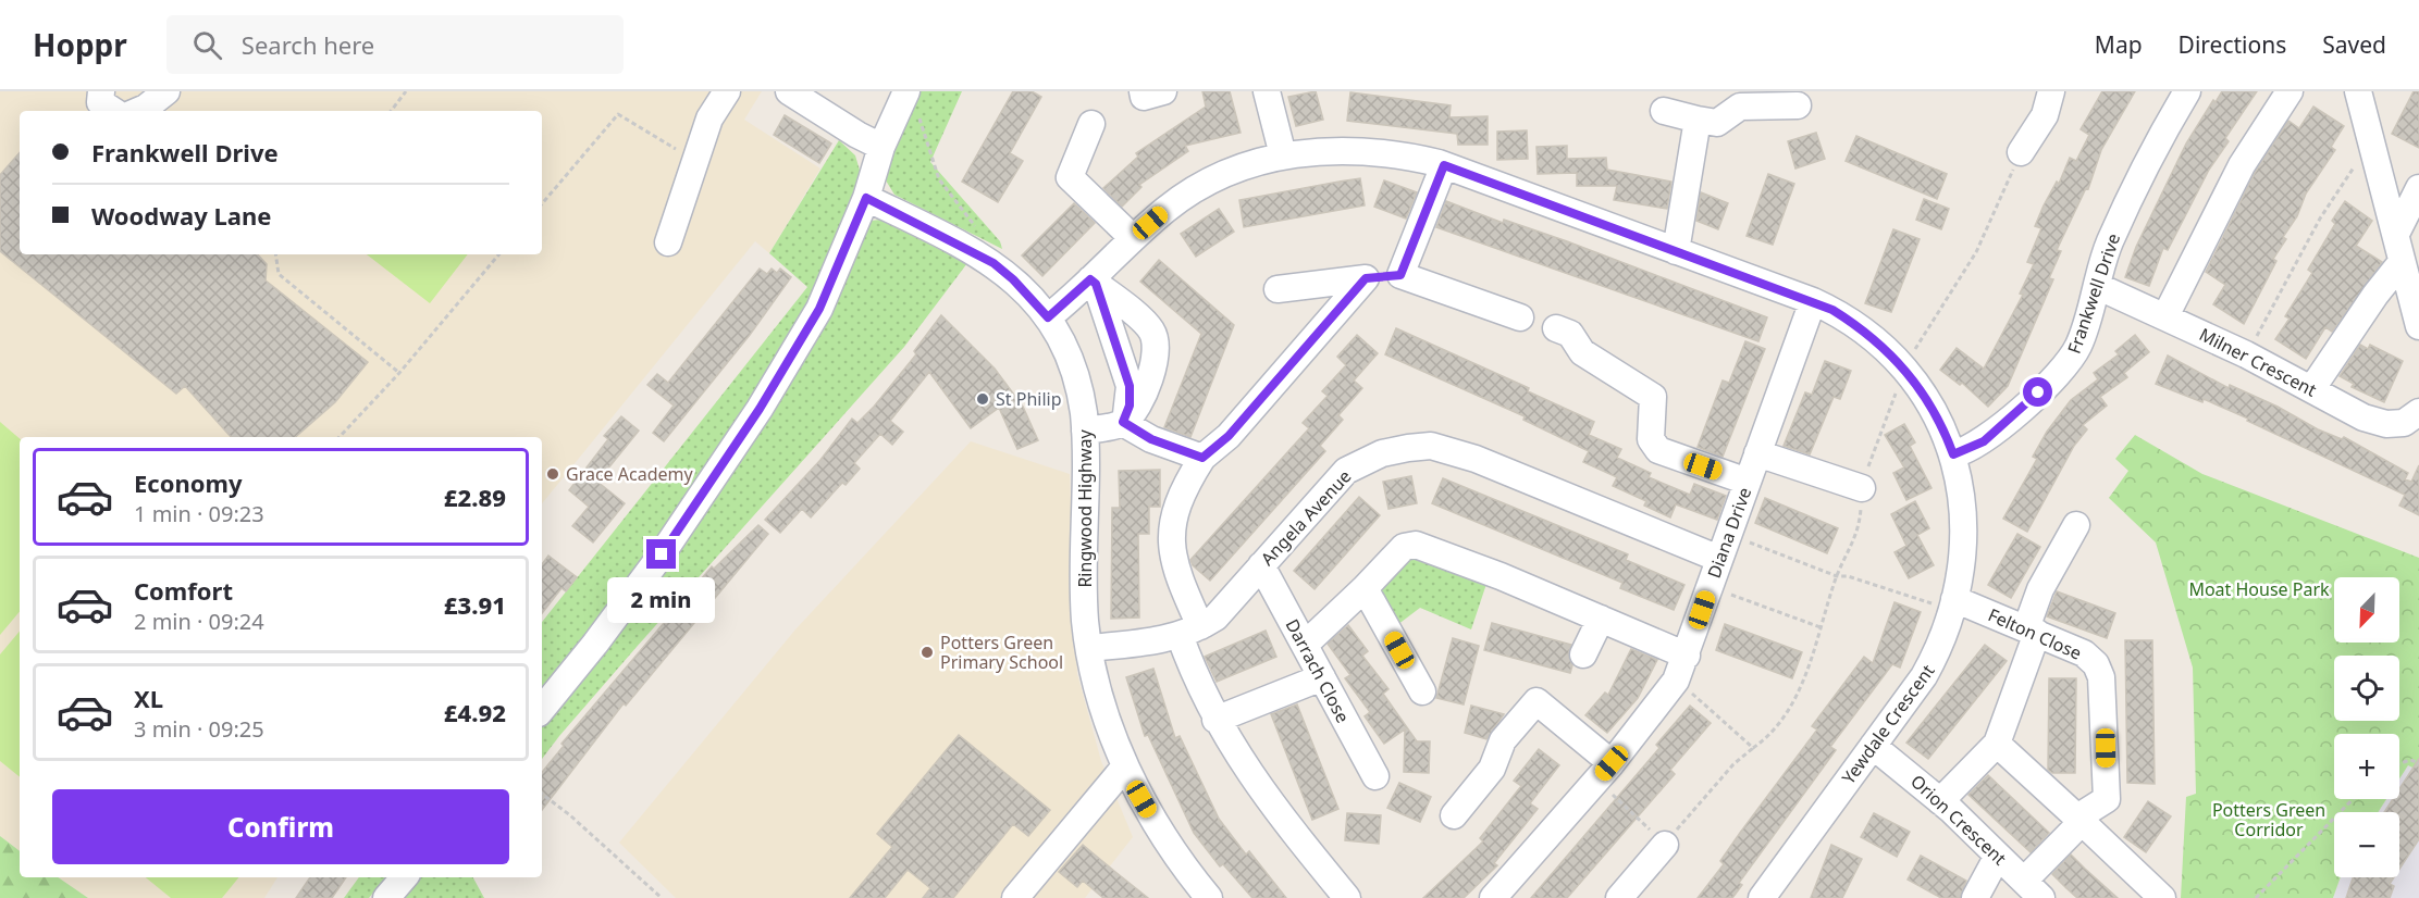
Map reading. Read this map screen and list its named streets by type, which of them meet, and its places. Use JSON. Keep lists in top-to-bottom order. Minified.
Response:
{"streets":{"street":["Frankwell Drive","Milner Crescent","Ringwood Highway","Angela Avenue","Diana Drive","Felton Close","Darrach Close","Yewdale Crescent","Orion Crescent"]},"crossings":[["Frankwell Drive","Milner Crescent"],["Frankwell Drive","Yewdale Crescent"],["Ringwood Highway","Yewdale Crescent"],["Angela Avenue","Diana Drive"],["Angela Avenue","Darrach Close"],["Diana Drive","Yewdale Crescent"],["Felton Close","Yewdale Crescent"],["Yewdale Crescent","Orion Crescent"]],"parks":["Moat House Park","Potters Green Corridor"],"places":["St Philip","Grace Academy","Potters Green Primary School"],"north":"bottom left","page":{"header":"Hoppr","search":"Search here","nav":["Map","Directions","Saved"],"banner":["Frankwell Drive","Woodway Lane"],"list":[{"name":"Economy","note":"1 min · 09:23","value":"£2.89"},{"name":"Comfort","note":"2 min · 09:24","value":"£3.91"},{"name":"XL","note":"3 min · 09:25","value":"£4.92"}],"map_buttons":["+","−"],"bubble":"2 min","buttons":"Confirm"}}
